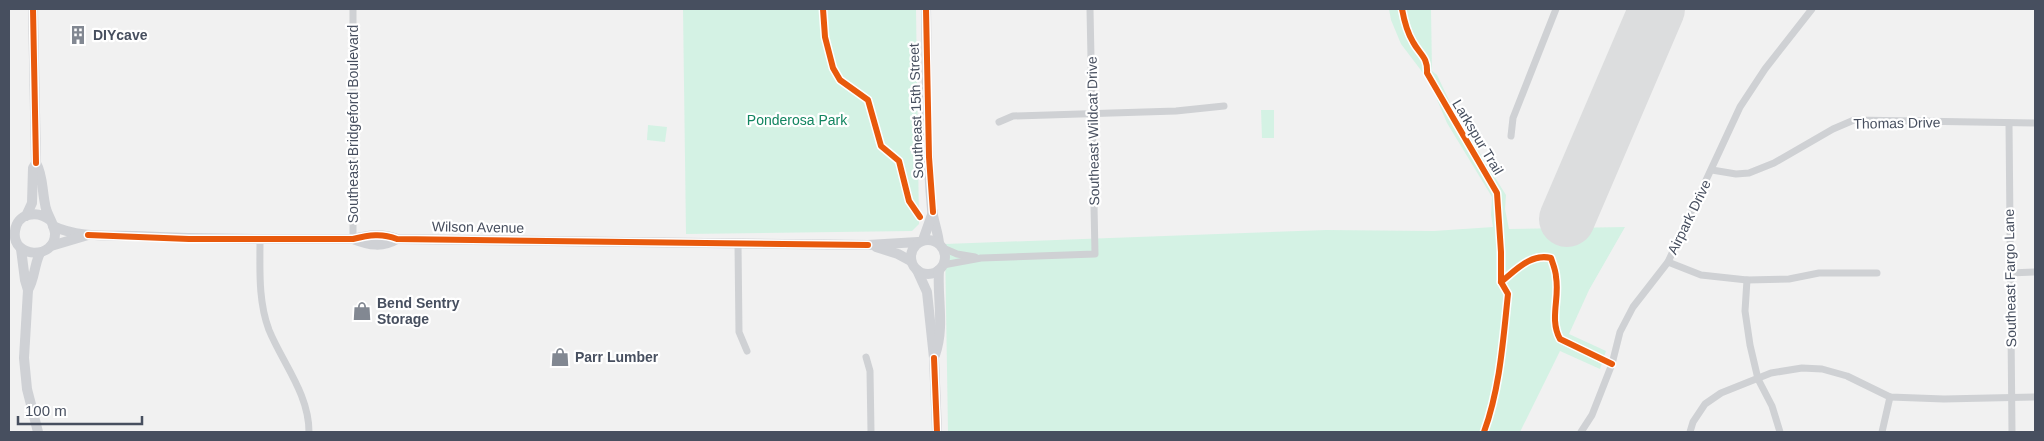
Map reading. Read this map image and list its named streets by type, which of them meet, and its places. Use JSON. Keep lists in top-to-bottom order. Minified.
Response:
{"streets":{"street":["Southeast 15th Street","Thomas Drive","Southeast Bridgeford Boulevard","Southeast Wildcat Drive","Airpark Drive","Wilson Avenue","Southeast Fargo Lane"],"cycle path":["Larkspur Trail"]},"crossings":[["Southeast 15th Street","Wilson Avenue"],["Thomas Drive","Airpark Drive"],["Thomas Drive","Southeast Fargo Lane"],["Southeast Bridgeford Boulevard","Wilson Avenue"]],"parks":["Ponderosa Park"],"places":{"building":["DIYcave"],"shop":["Bend Sentry Storage","Parr Lumber"]},"scale_bar":"100 m"}
